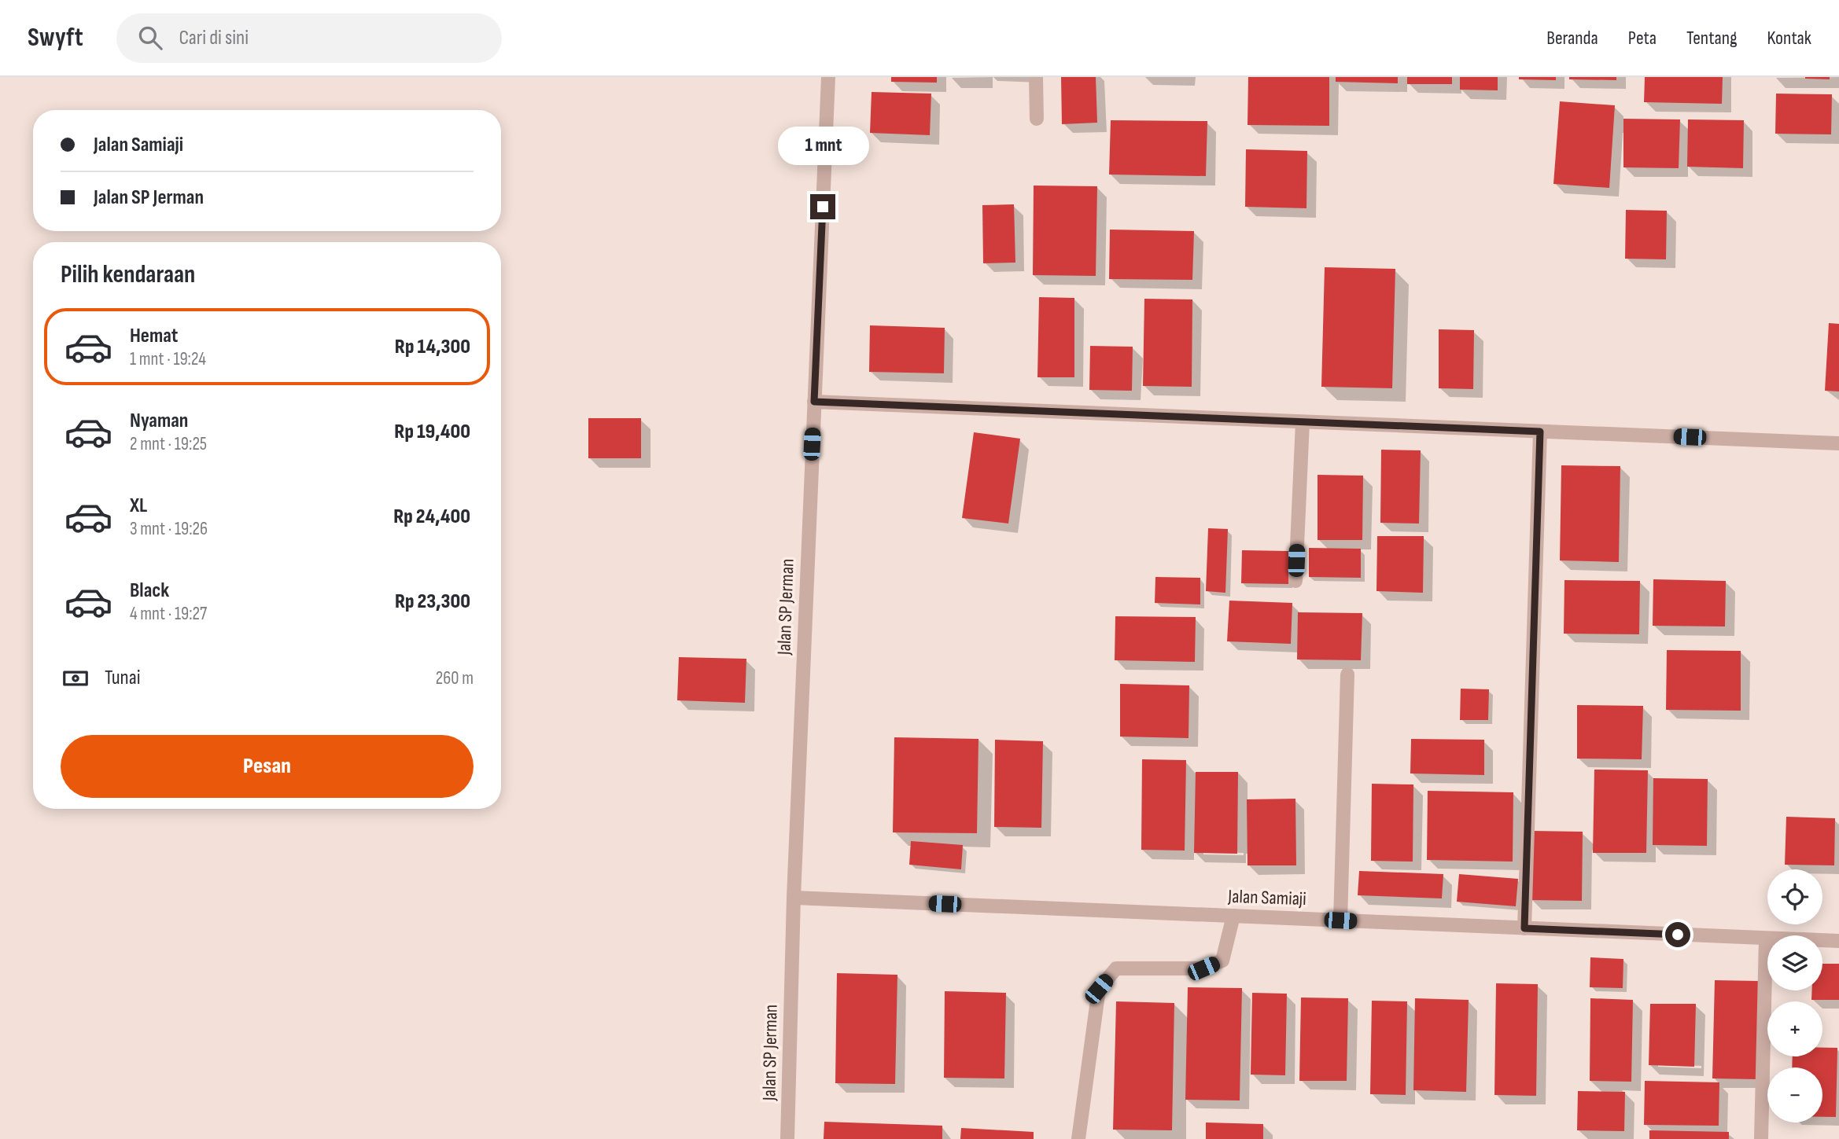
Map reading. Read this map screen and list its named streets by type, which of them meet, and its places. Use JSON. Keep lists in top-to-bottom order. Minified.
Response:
{"streets":{"street":["Jalan SP Jerman","Jalan Samiaji"]},"crossings":[["Jalan SP Jerman","Jalan Samiaji"]],"page":{"header":"Swyft","search":"Cari di sini","nav":["Beranda","Peta","Tentang","Kontak"],"banner":["Jalan Samiaji","Jalan SP Jerman"],"bubble":"1 mnt","heading":"Pilih kendaraan","list":[{"name":"Hemat","note":"1 mnt · 19:24","value":"Rp 14,300"},{"name":"Nyaman","note":"2 mnt · 19:25","value":"Rp 19,400"},{"name":"XL","note":"3 mnt · 19:26","value":"Rp 24,400"},{"name":"Black","note":"4 mnt · 19:27","value":"Rp 23,300"}],"pay":["Tunai","260 m"],"buttons":"Pesan","map_buttons":["+","−"]}}
